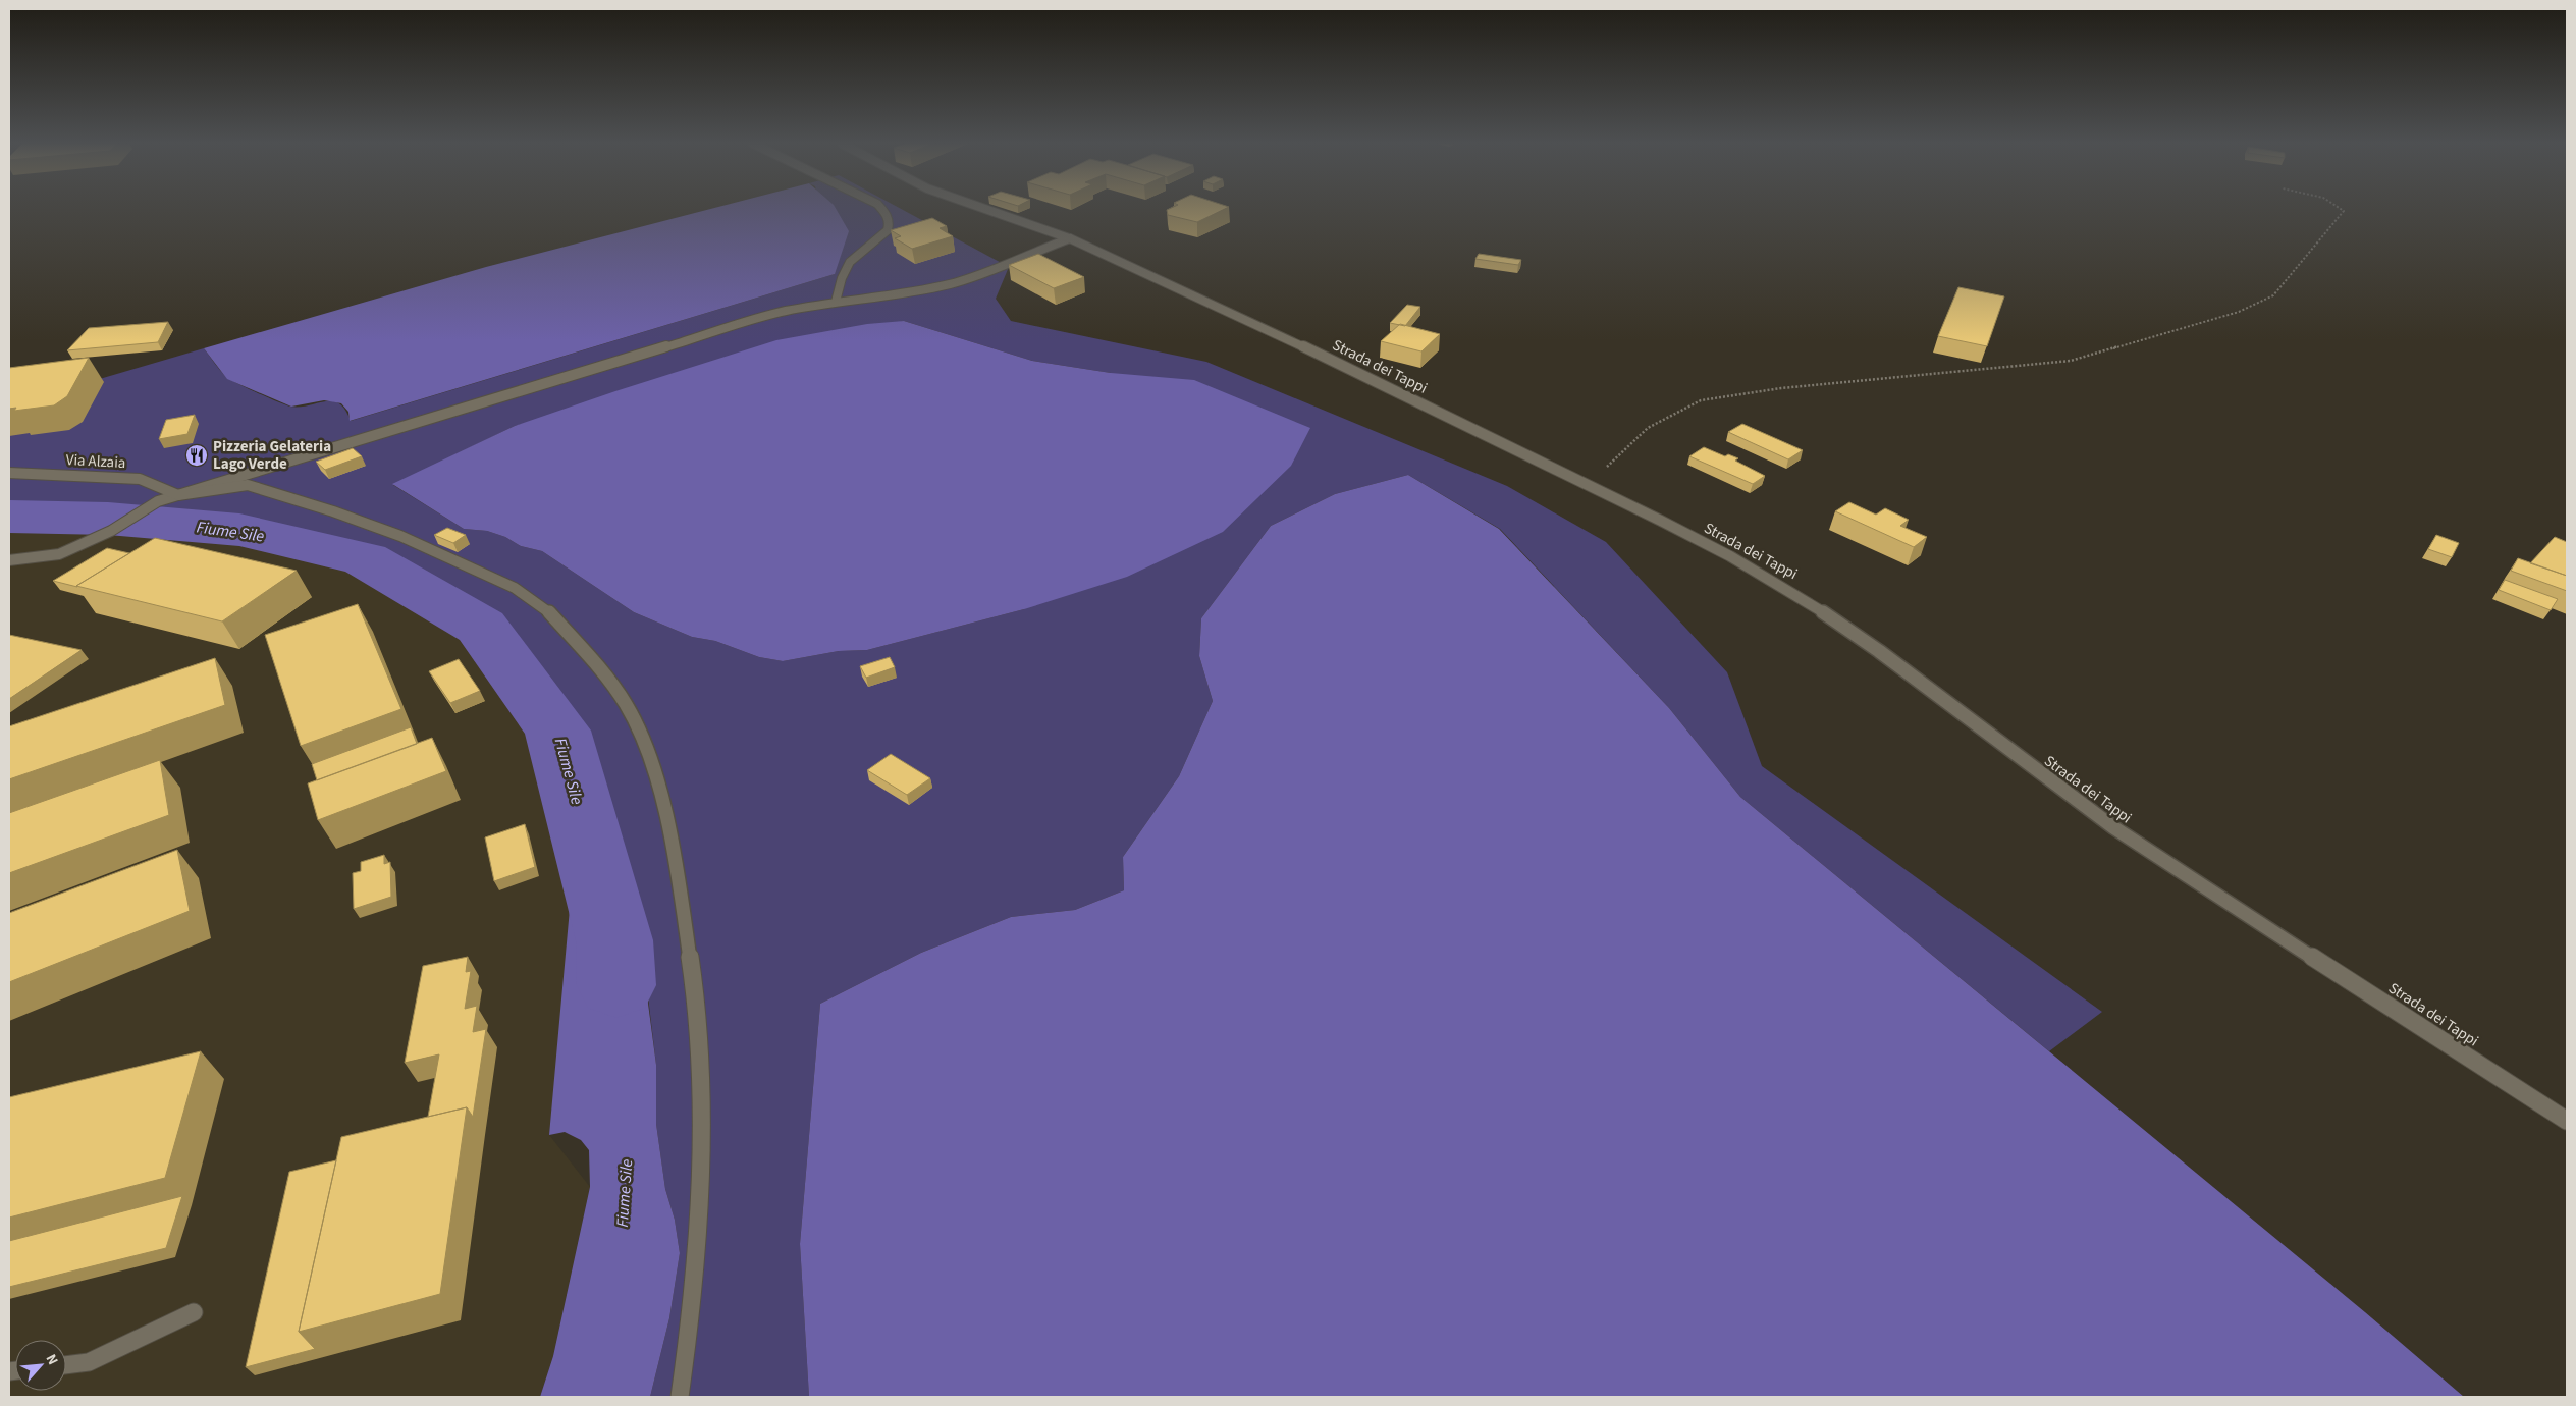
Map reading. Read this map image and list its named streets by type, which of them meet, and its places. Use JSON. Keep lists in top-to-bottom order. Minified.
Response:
{"streets":{"street":["Strada dei Tappi","Via Alzaia"]},"water":["Fiume Sile"],"places":{"restaurant":["Pizzeria Gelateria Lago Verde"]},"north":"top right"}
